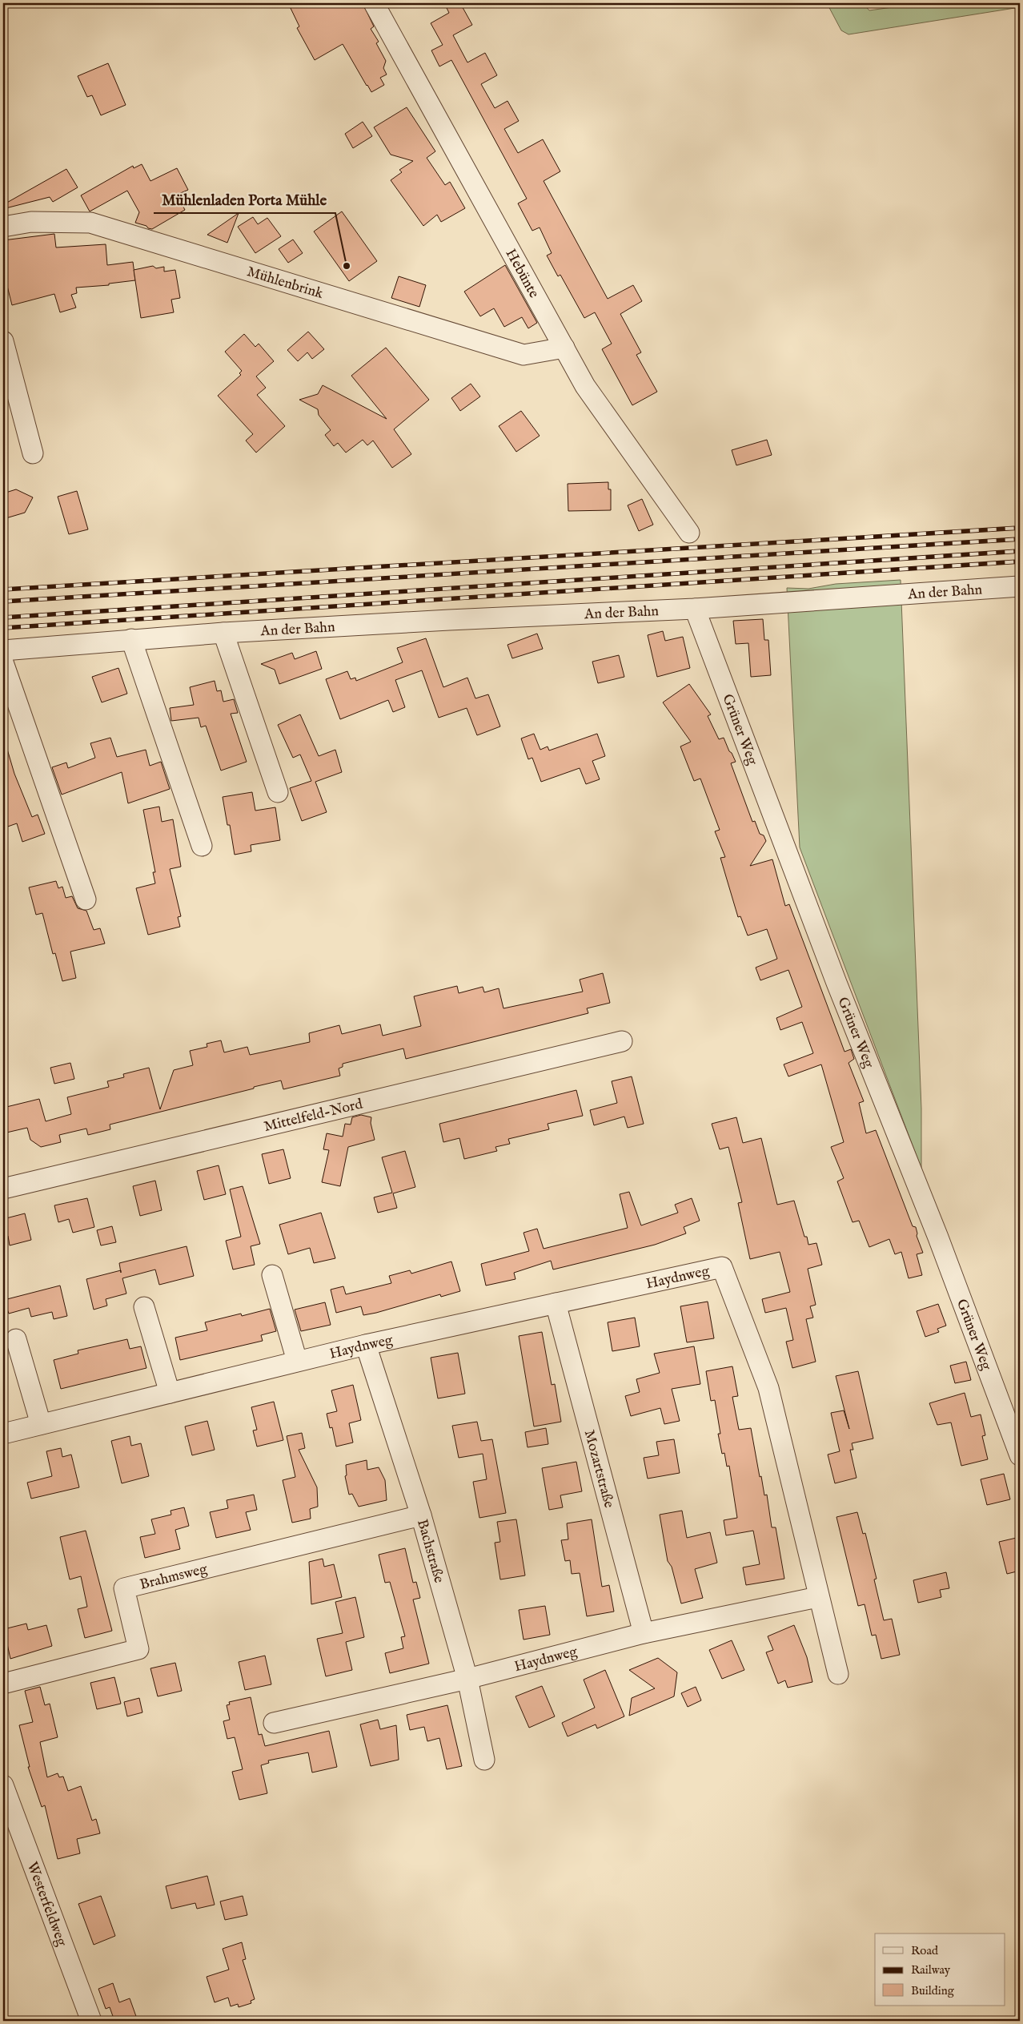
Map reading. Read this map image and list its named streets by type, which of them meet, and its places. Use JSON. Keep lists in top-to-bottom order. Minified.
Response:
{"streets":{"street":["Hebünte","Mühlenbrink","An der Bahn","Grüner Weg","Mittelfeld-Nord","Haydnweg","Mozartstraße","Bachstraße","Brahmsweg","Westerfeldweg"]},"crossings":[["Hebünte","Mühlenbrink"],["An der Bahn","Grüner Weg"],["Haydnweg","Mozartstraße"],["Haydnweg","Bachstraße"],["Bachstraße","Brahmsweg"]],"places":["Mühlenladen Porta Mühle"],"legend":["Road","Railway","Building"]}
